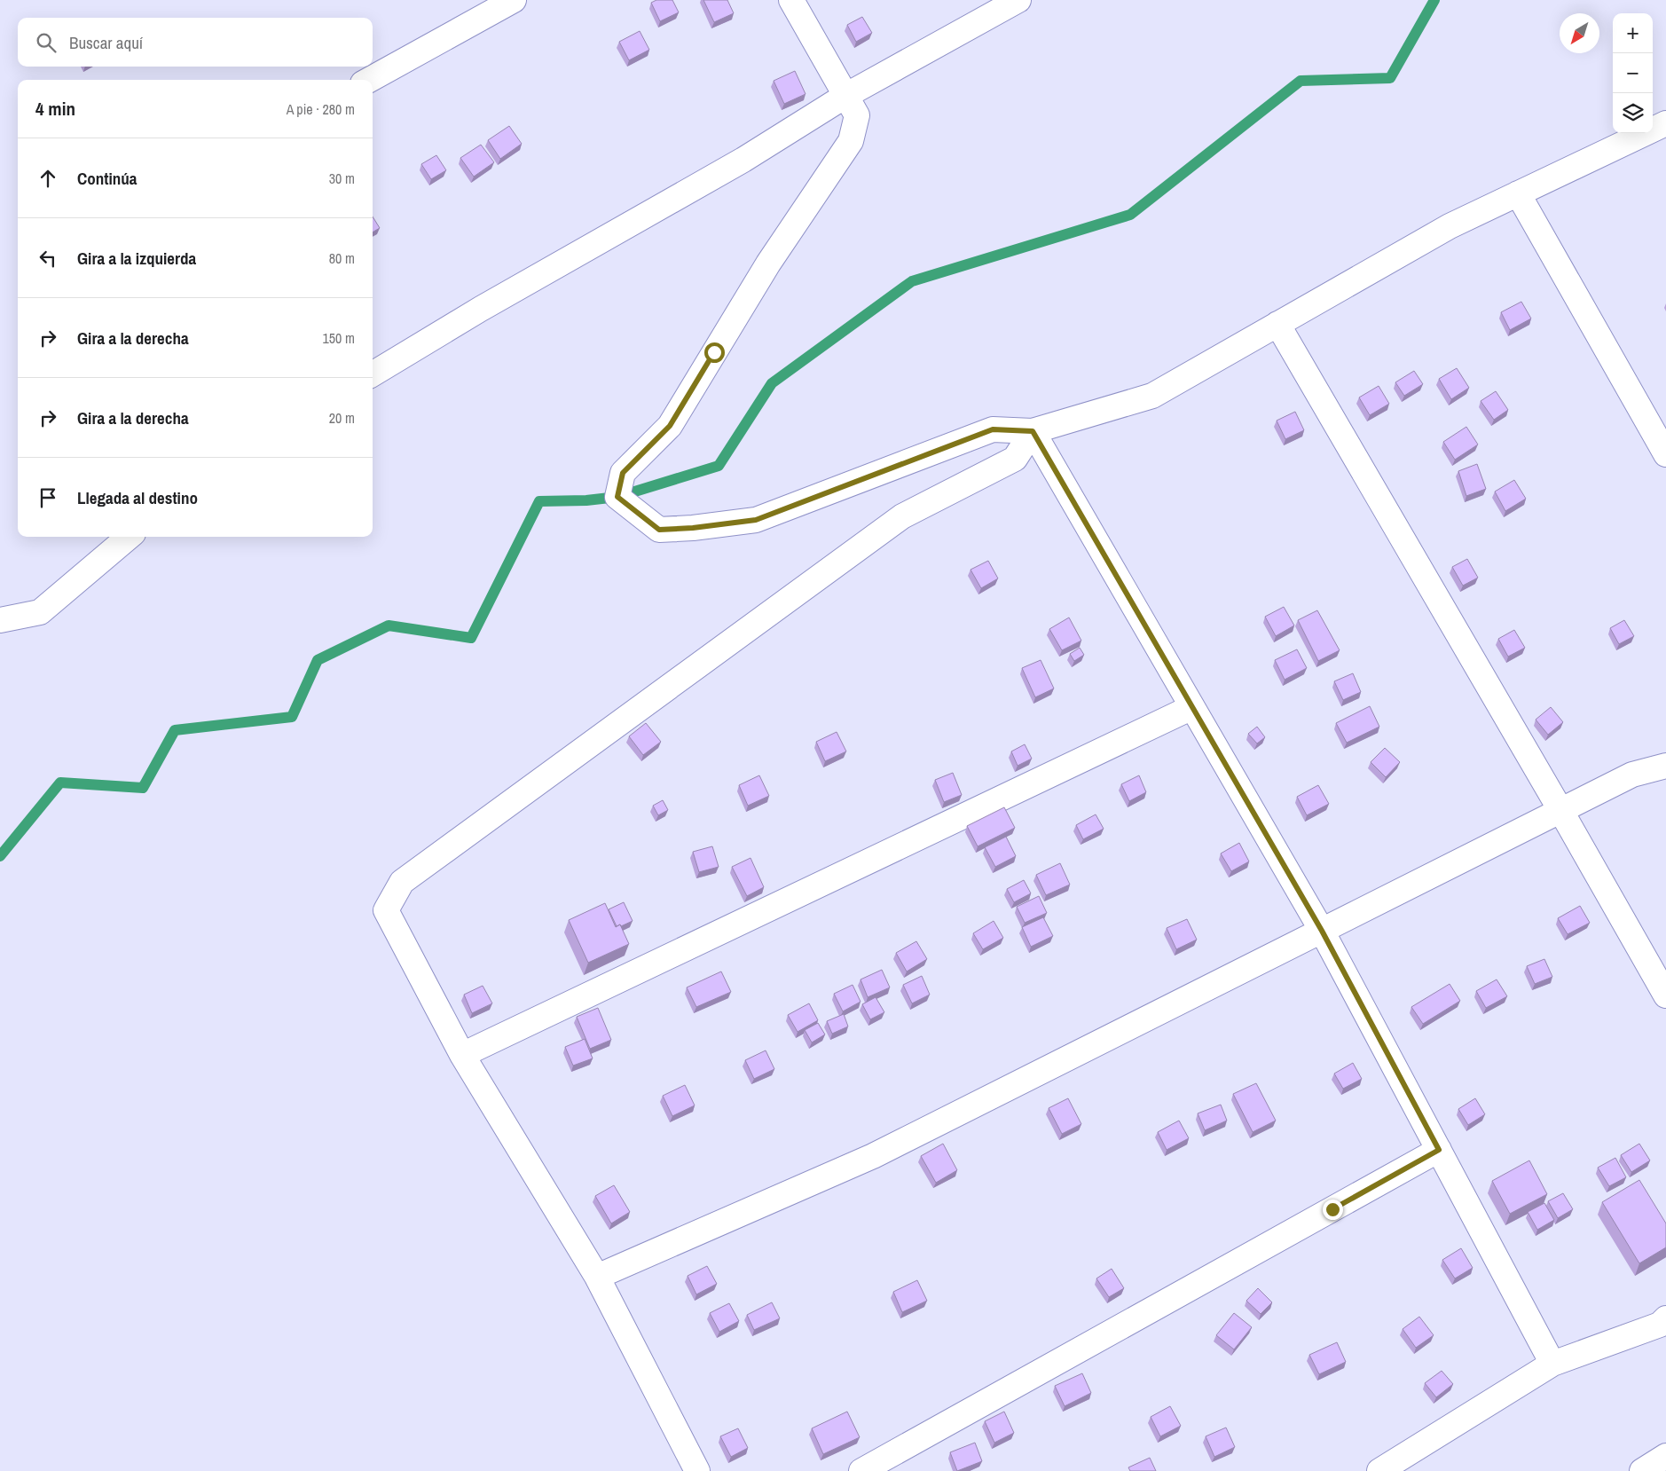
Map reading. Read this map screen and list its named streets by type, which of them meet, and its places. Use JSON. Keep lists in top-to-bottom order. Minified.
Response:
{"north":"bottom left","page":{"map_buttons":["+","−"],"search":"Buscar aquí","heading":["4 min","A pie · 280 m"],"list":[["Continúa","30 m"],["Gira a la izquierda","80 m"],["Gira a la derecha","150 m"],["Gira a la derecha","20 m"],"Llegada al destino"]}}
